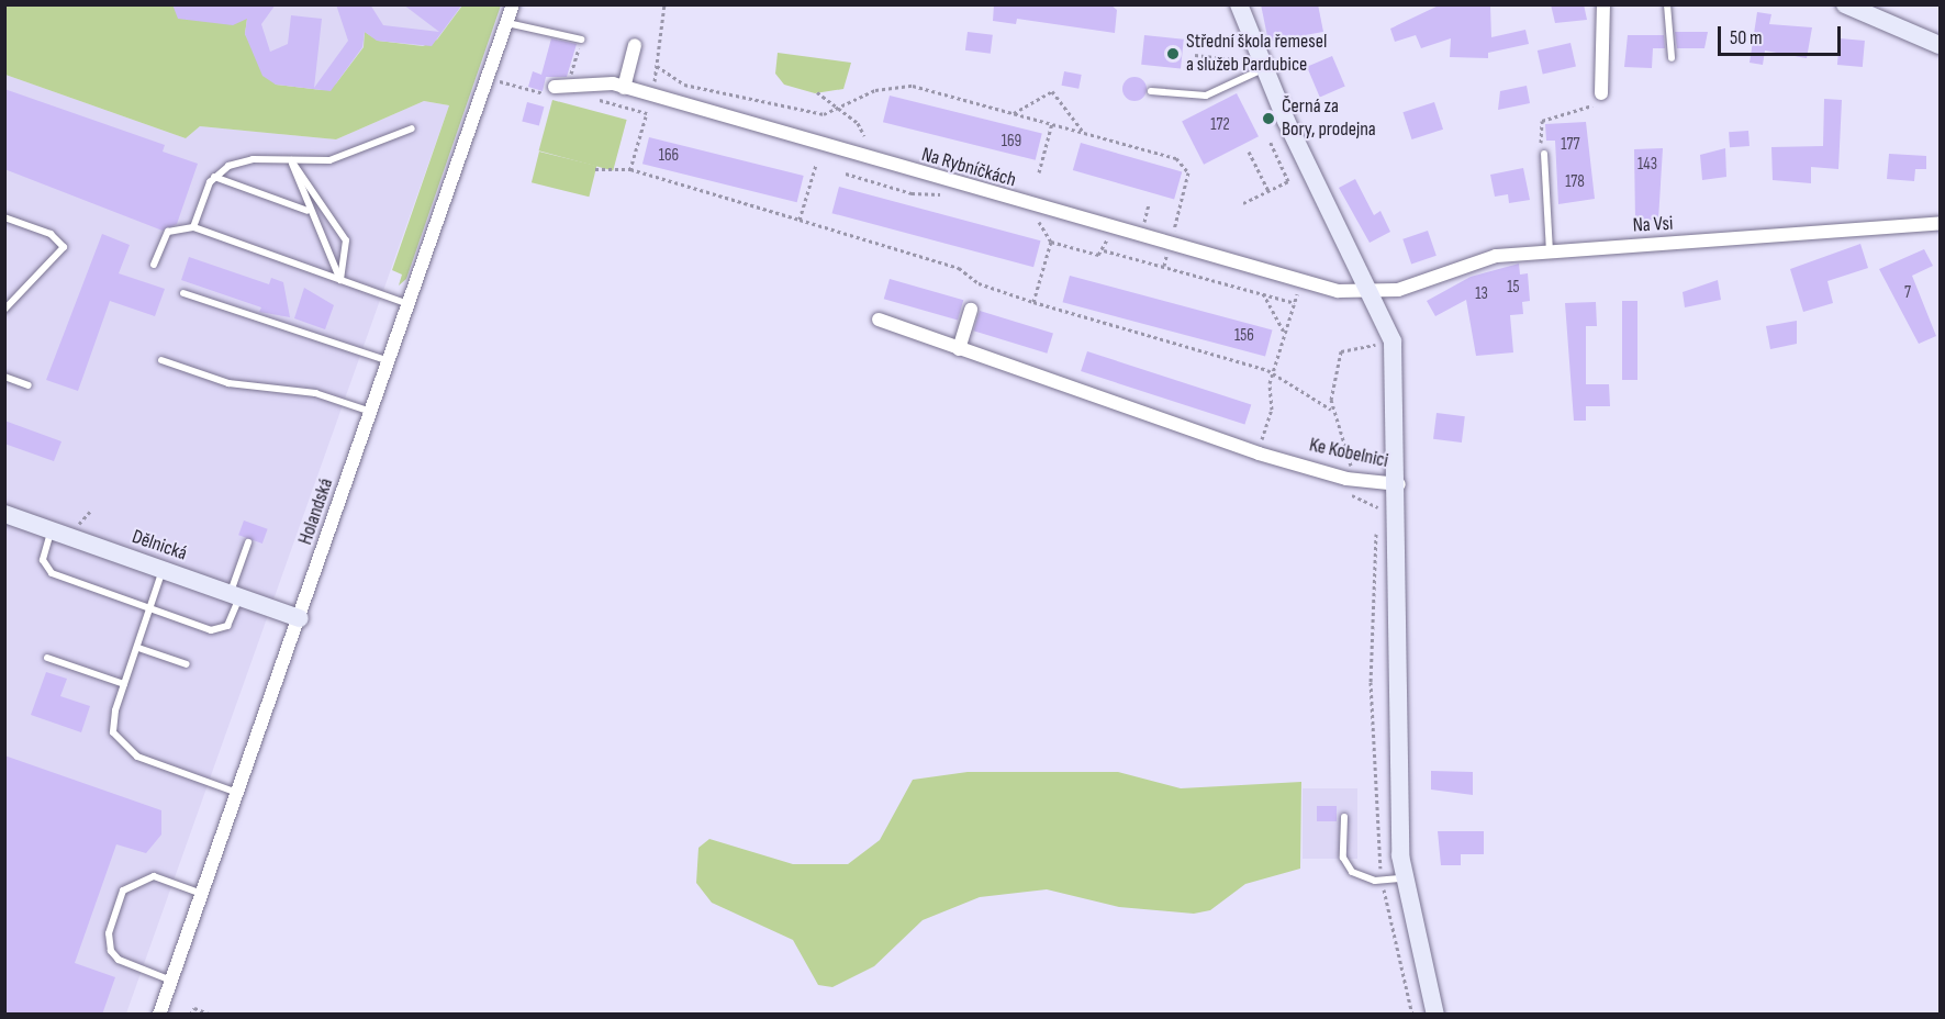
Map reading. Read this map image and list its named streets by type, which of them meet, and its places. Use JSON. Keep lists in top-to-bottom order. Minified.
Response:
{"streets":{"street":["Na Rybníčkách","Na Vsi","Ke Kobelnici","Holandská","Dělnická"]},"crossings":[["Na Rybníčkách","Na Vsi"],["Na Rybníčkách","Ke Kobelnici"],["Na Vsi","Ke Kobelnici"],["Holandská","Dělnická"]],"places":["Střední škola řemesel a služeb Pardubice","Černá za Bory, prodejna"],"house_numbers":["172","169","177","166","143","178","15","7","13","156"],"scale_bar":"50 m"}
